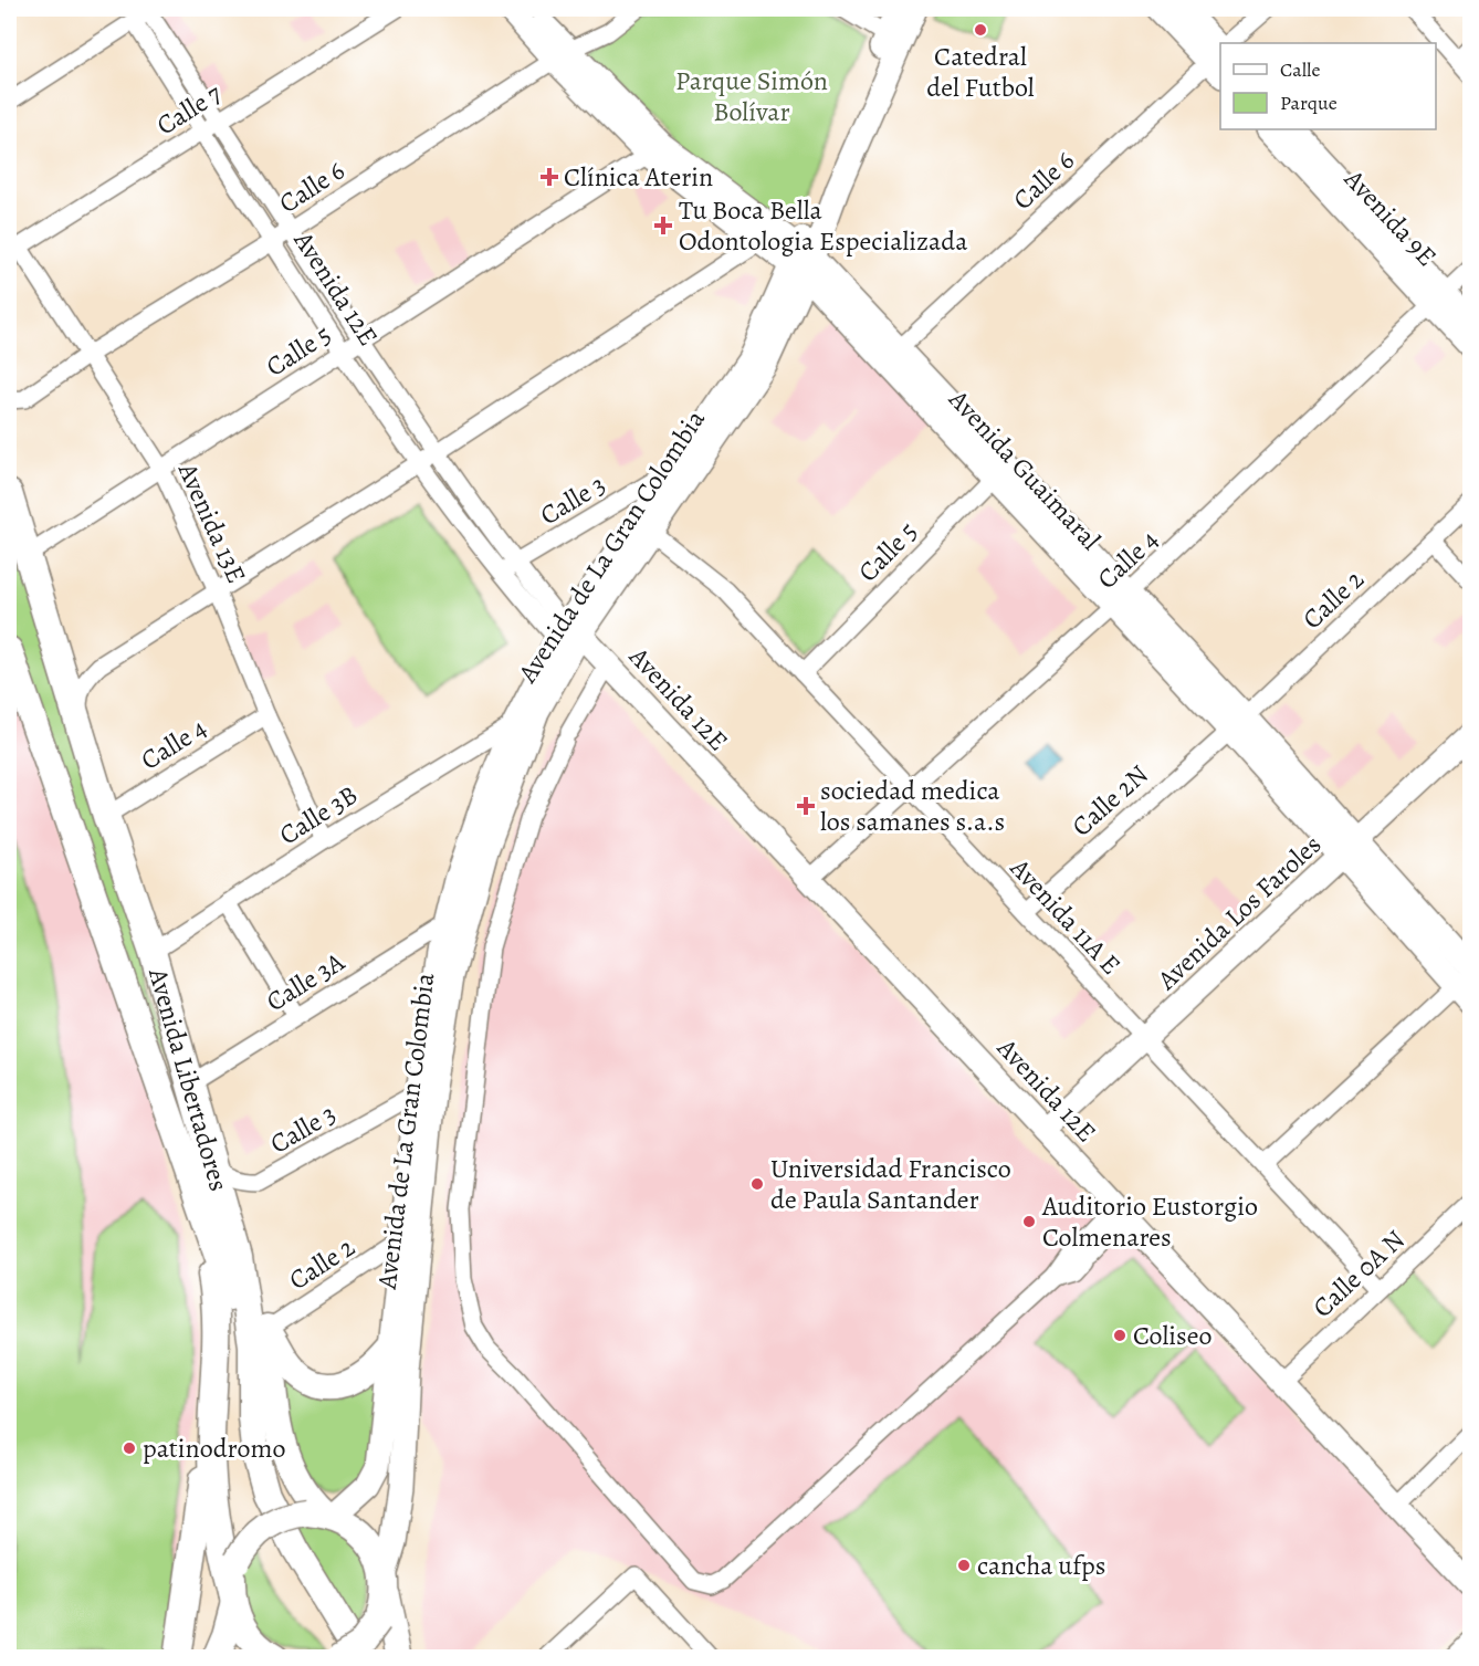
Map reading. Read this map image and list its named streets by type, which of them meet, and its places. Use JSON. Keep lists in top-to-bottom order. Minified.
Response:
{"streets":{"main road":["Avenida Libertadores"],"street":["Calle 7","Calle 6","Avenida 9E","Avenida 12E","Calle 5","Avenida Guaimaral","Calle 3","Avenida 13E","Avenida de La Gran Colombia","Calle 4","Calle 2","Calle 2N","Calle 3B","Avenida Los Faroles","Avenida 11A E","Calle 3A","Calle 0A N"]},"crossings":[["Calle 7","Avenida 12E"],["Calle 7","Avenida 13E"],["Calle 6","Avenida 12E"],["Calle 6","Avenida Guaimaral"],["Calle 6","Avenida 13E"],["Avenida 9E","Calle 4"],["Avenida 12E","Calle 5"],["Avenida 12E","Calle 3"],["Avenida 12E","Avenida de La Gran Colombia"],["Avenida 12E","Calle 4"],["Avenida 12E","Avenida Los Faroles"],["Avenida 12E","Calle 0A N"],["Calle 5","Avenida Guaimaral"],["Calle 5","Avenida 13E"],["Calle 5","Avenida 11A E"],["Calle 5","Avenida Libertadores"],["Avenida Guaimaral","Avenida de La Gran Colombia"],["Avenida Guaimaral","Calle 4"],["Avenida Guaimaral","Calle 2"],["Avenida Guaimaral","Calle 2N"],["Avenida Guaimaral","Avenida Los Faroles"],["Calle 3","Avenida de La Gran Colombia"],["Calle 3","Avenida Libertadores"],["Avenida 13E","Calle 4"],["Avenida 13E","Calle 3B"],["Avenida de La Gran Colombia","Calle 2"],["Avenida de La Gran Colombia","Calle 3B"],["Avenida de La Gran Colombia","Avenida 11A E"],["Avenida de La Gran Colombia","Calle 3A"],["Calle 4","Avenida 11A E"],["Calle 4","Avenida Libertadores"],["Calle 2","Calle 2N"],["Calle 2N","Avenida 11A E"],["Calle 3B","Avenida Libertadores"],["Avenida Los Faroles","Avenida 11A E"],["Avenida 11A E","Calle 0A N"],["Calle 3A","Avenida Libertadores"]],"parks":["Parque Simón Bolívar"],"places":{"other":["Catedral del Futbol","Universidad Francisco de Paula Santander","Auditorio Eustorgio Colmenares","Coliseo","patinodromo","cancha ufps"],"health":["Clínica Aterin","Tu Boca Bella Odontologia Especializada","sociedad medica los samanes s.a.s"]},"legend":["Calle","Parque"]}
